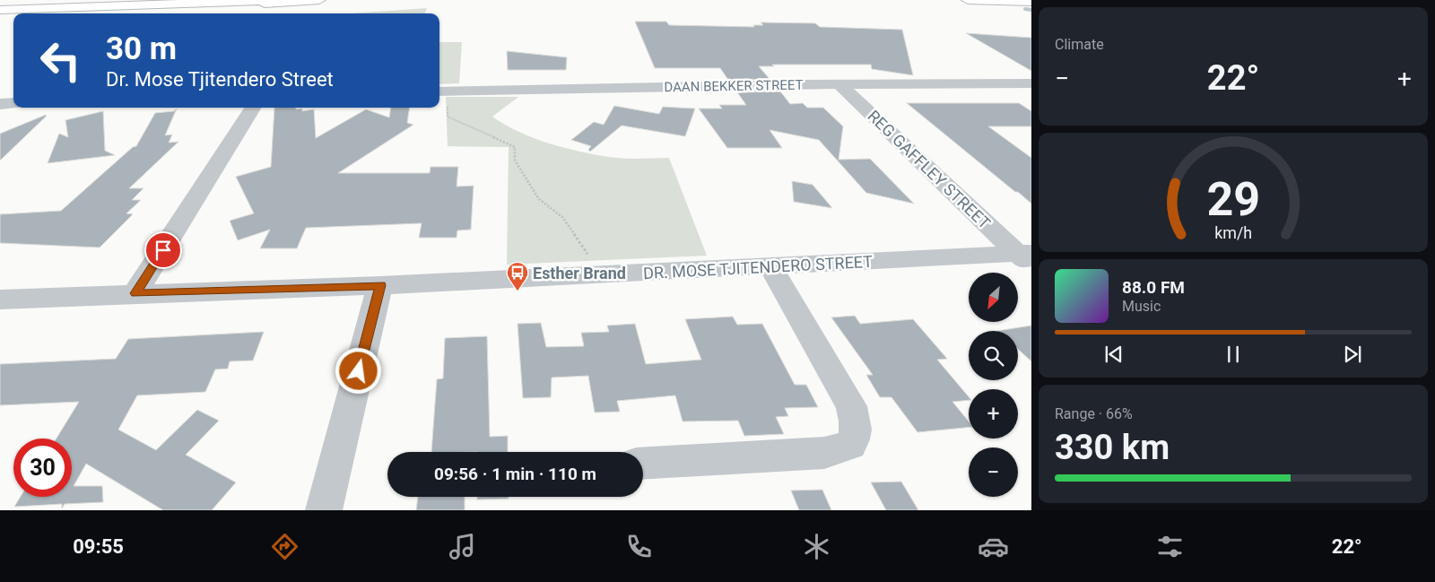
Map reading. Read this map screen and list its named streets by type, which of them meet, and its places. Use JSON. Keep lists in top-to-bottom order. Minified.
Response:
{"streets":{"street":["DAAN BEKKER STREET","REG GAFFLEY STREET","DR. MOSE TJITENDERO STREET"]},"crossings":[["DAAN BEKKER STREET","REG GAFFLEY STREET"],["REG GAFFLEY STREET","DR. MOSE TJITENDERO STREET"]],"places":{"bus stop":["Esther Brand"]},"north":"bottom left","page":{"tile":["Climate",["Range · 66%","330 km"]],"turn":["30 m","Dr. Mose Tjitendero Street"],"heat":["−","22°","+"],"song":["88.0 FM","Music"],"map_buttons":["+","−"],"limit":"30","trip":"09:56 · 1 min · 110 m","tabs":["09:55","22°"],"gauge":["29","km/h"]}}
